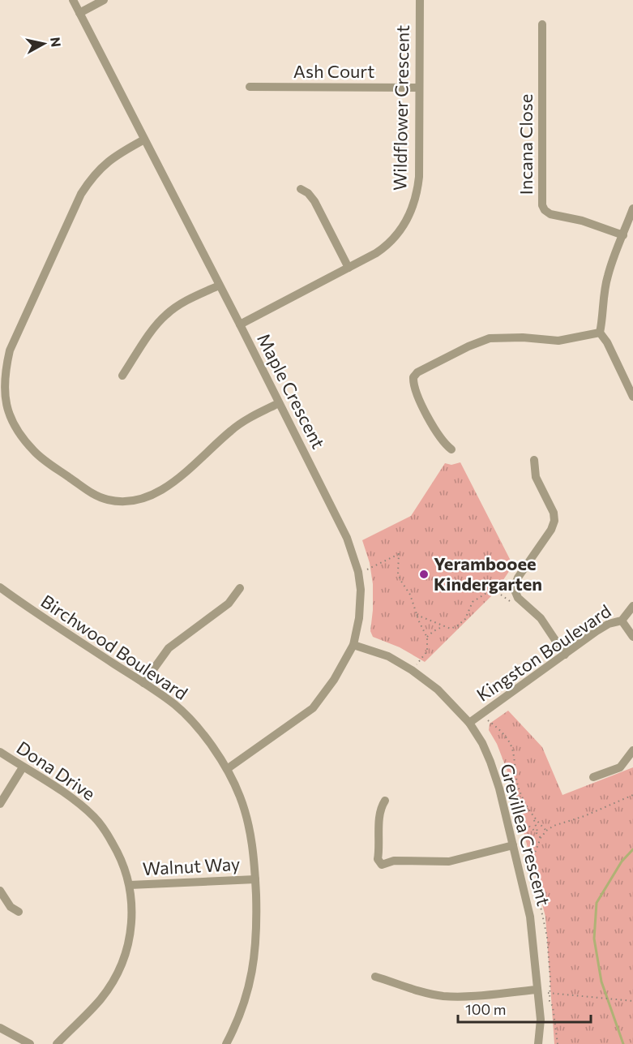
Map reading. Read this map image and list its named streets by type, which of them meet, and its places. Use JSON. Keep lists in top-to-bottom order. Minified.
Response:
{"streets":{"street":["Ash Court","Wildflower Crescent","Incana Close","Maple Crescent","Birchwood Boulevard","Kingston Boulevard","Dona Drive","Grevillea Crescent","Walnut Way"]},"crossings":[["Ash Court","Wildflower Crescent"],["Wildflower Crescent","Maple Crescent"],["Maple Crescent","Birchwood Boulevard"],["Maple Crescent","Grevillea Crescent"],["Birchwood Boulevard","Walnut Way"],["Kingston Boulevard","Grevillea Crescent"],["Dona Drive","Walnut Way"]],"places":["Yerambooee Kindergarten"],"scale_bar":"100 m","north":"right"}
